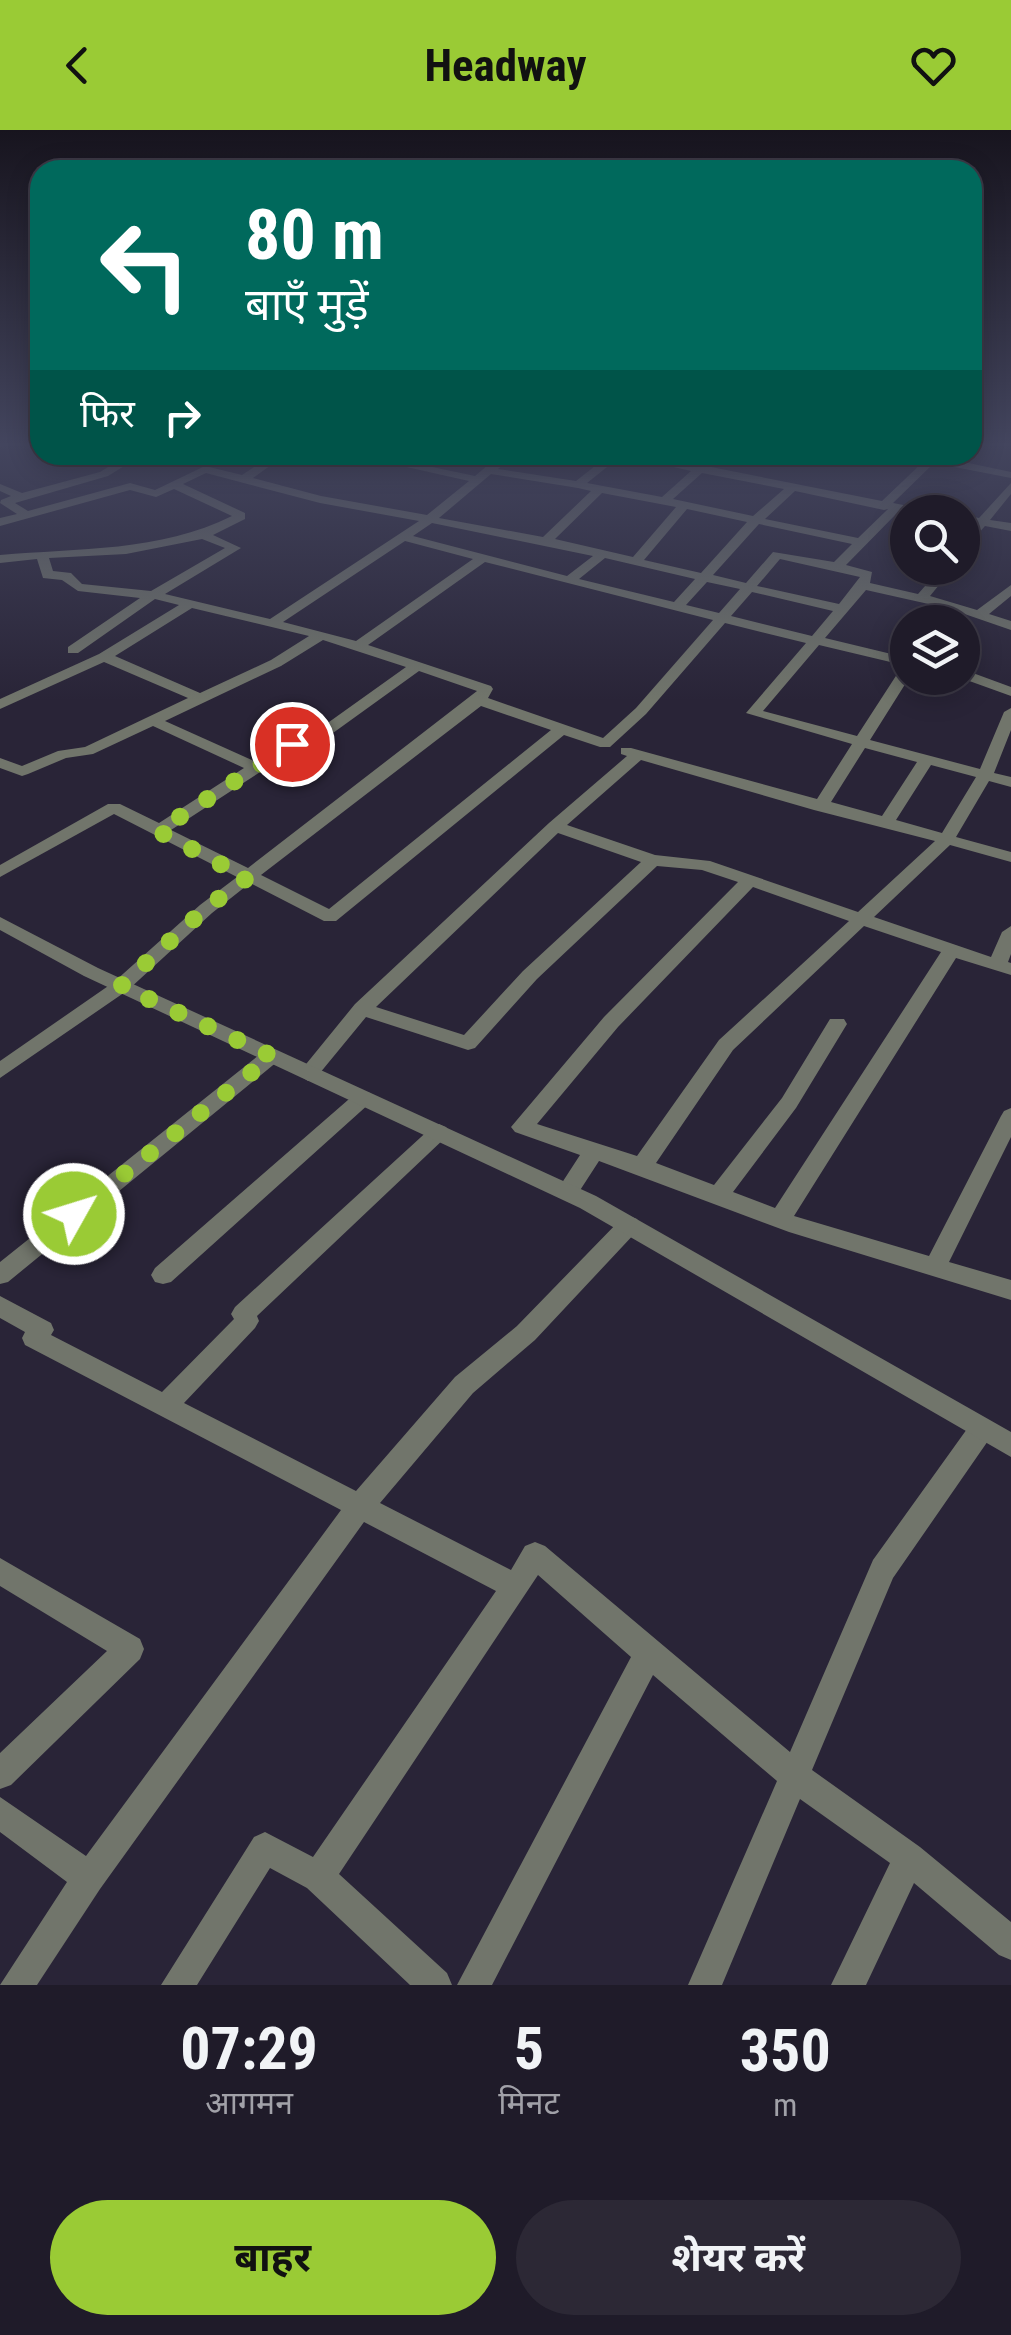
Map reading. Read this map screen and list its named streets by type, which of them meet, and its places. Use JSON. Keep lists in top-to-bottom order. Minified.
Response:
{"page":{"header":"Headway","turn":["80 m","बाएँ मुड़ें"],"then":"फिर","eta":["07:29","आगमन","5","मिनट","350","m"],"buttons":["बाहर","शेयर करें"]}}
